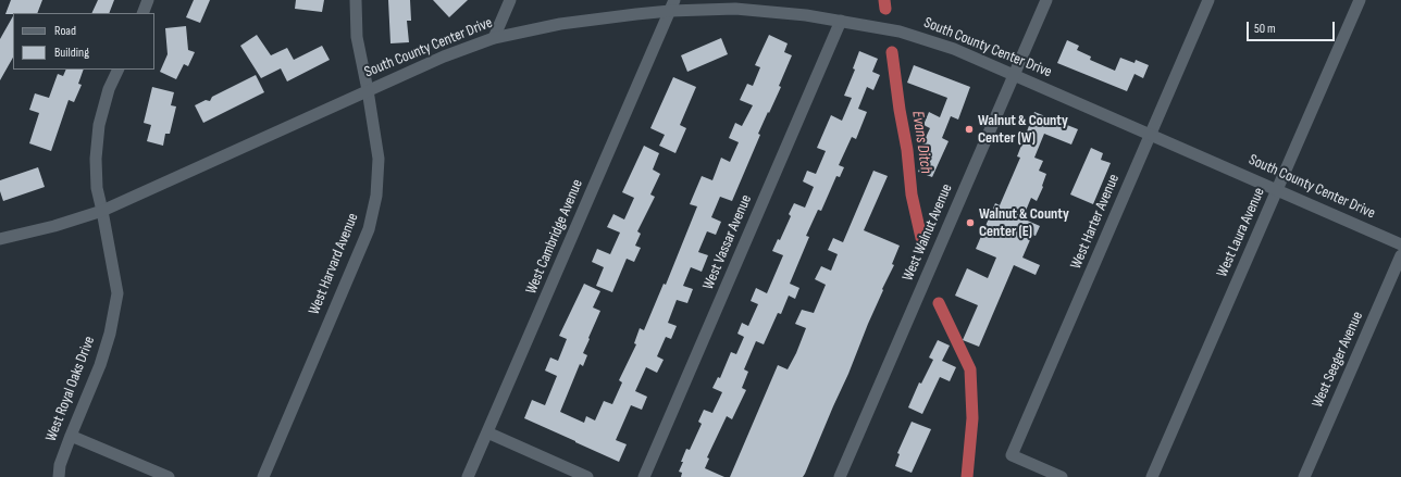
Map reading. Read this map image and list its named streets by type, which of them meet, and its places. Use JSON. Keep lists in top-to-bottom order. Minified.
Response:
{"streets":{"street":["South County Center Drive","West Harter Avenue","West Walnut Avenue","West Laura Avenue","West Cambridge Avenue","West Vassar Avenue","West Harvard Avenue","West Seeger Avenue","West Royal Oaks Drive"]},"crossings":[["South County Center Drive","West Harter Avenue"],["South County Center Drive","West Walnut Avenue"],["South County Center Drive","West Laura Avenue"],["South County Center Drive","West Cambridge Avenue"],["South County Center Drive","West Vassar Avenue"],["South County Center Drive","West Harvard Avenue"],["South County Center Drive","West Royal Oaks Drive"]],"water":["Evans Ditch"],"places":["Walnut & County Center (W)","Walnut & County Center (E)"],"legend":["Road","Building"],"scale_bar":"50 m"}
